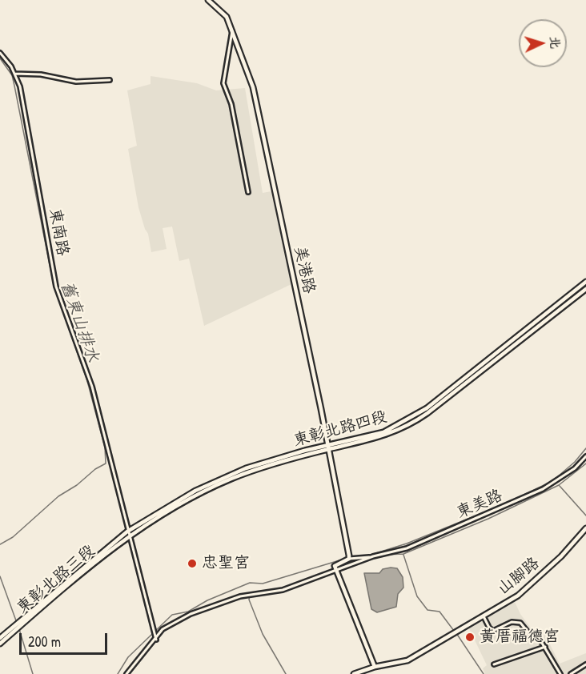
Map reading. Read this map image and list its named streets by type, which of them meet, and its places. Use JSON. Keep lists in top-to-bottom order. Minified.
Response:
{"streets":{"street":["東南路","美港路","東彰北路四段","東美路","山腳路","東彰北路三段"]},"crossings":[["東南路","東彰北路四段"],["東南路","東彰北路三段"],["美港路","東彰北路四段"],["東彰北路四段","東彰北路三段"]],"water":["舊東山排水"],"places":["忠聖宮","黃厝福德宮"],"scale_bar":"200 m","north":"right"}
